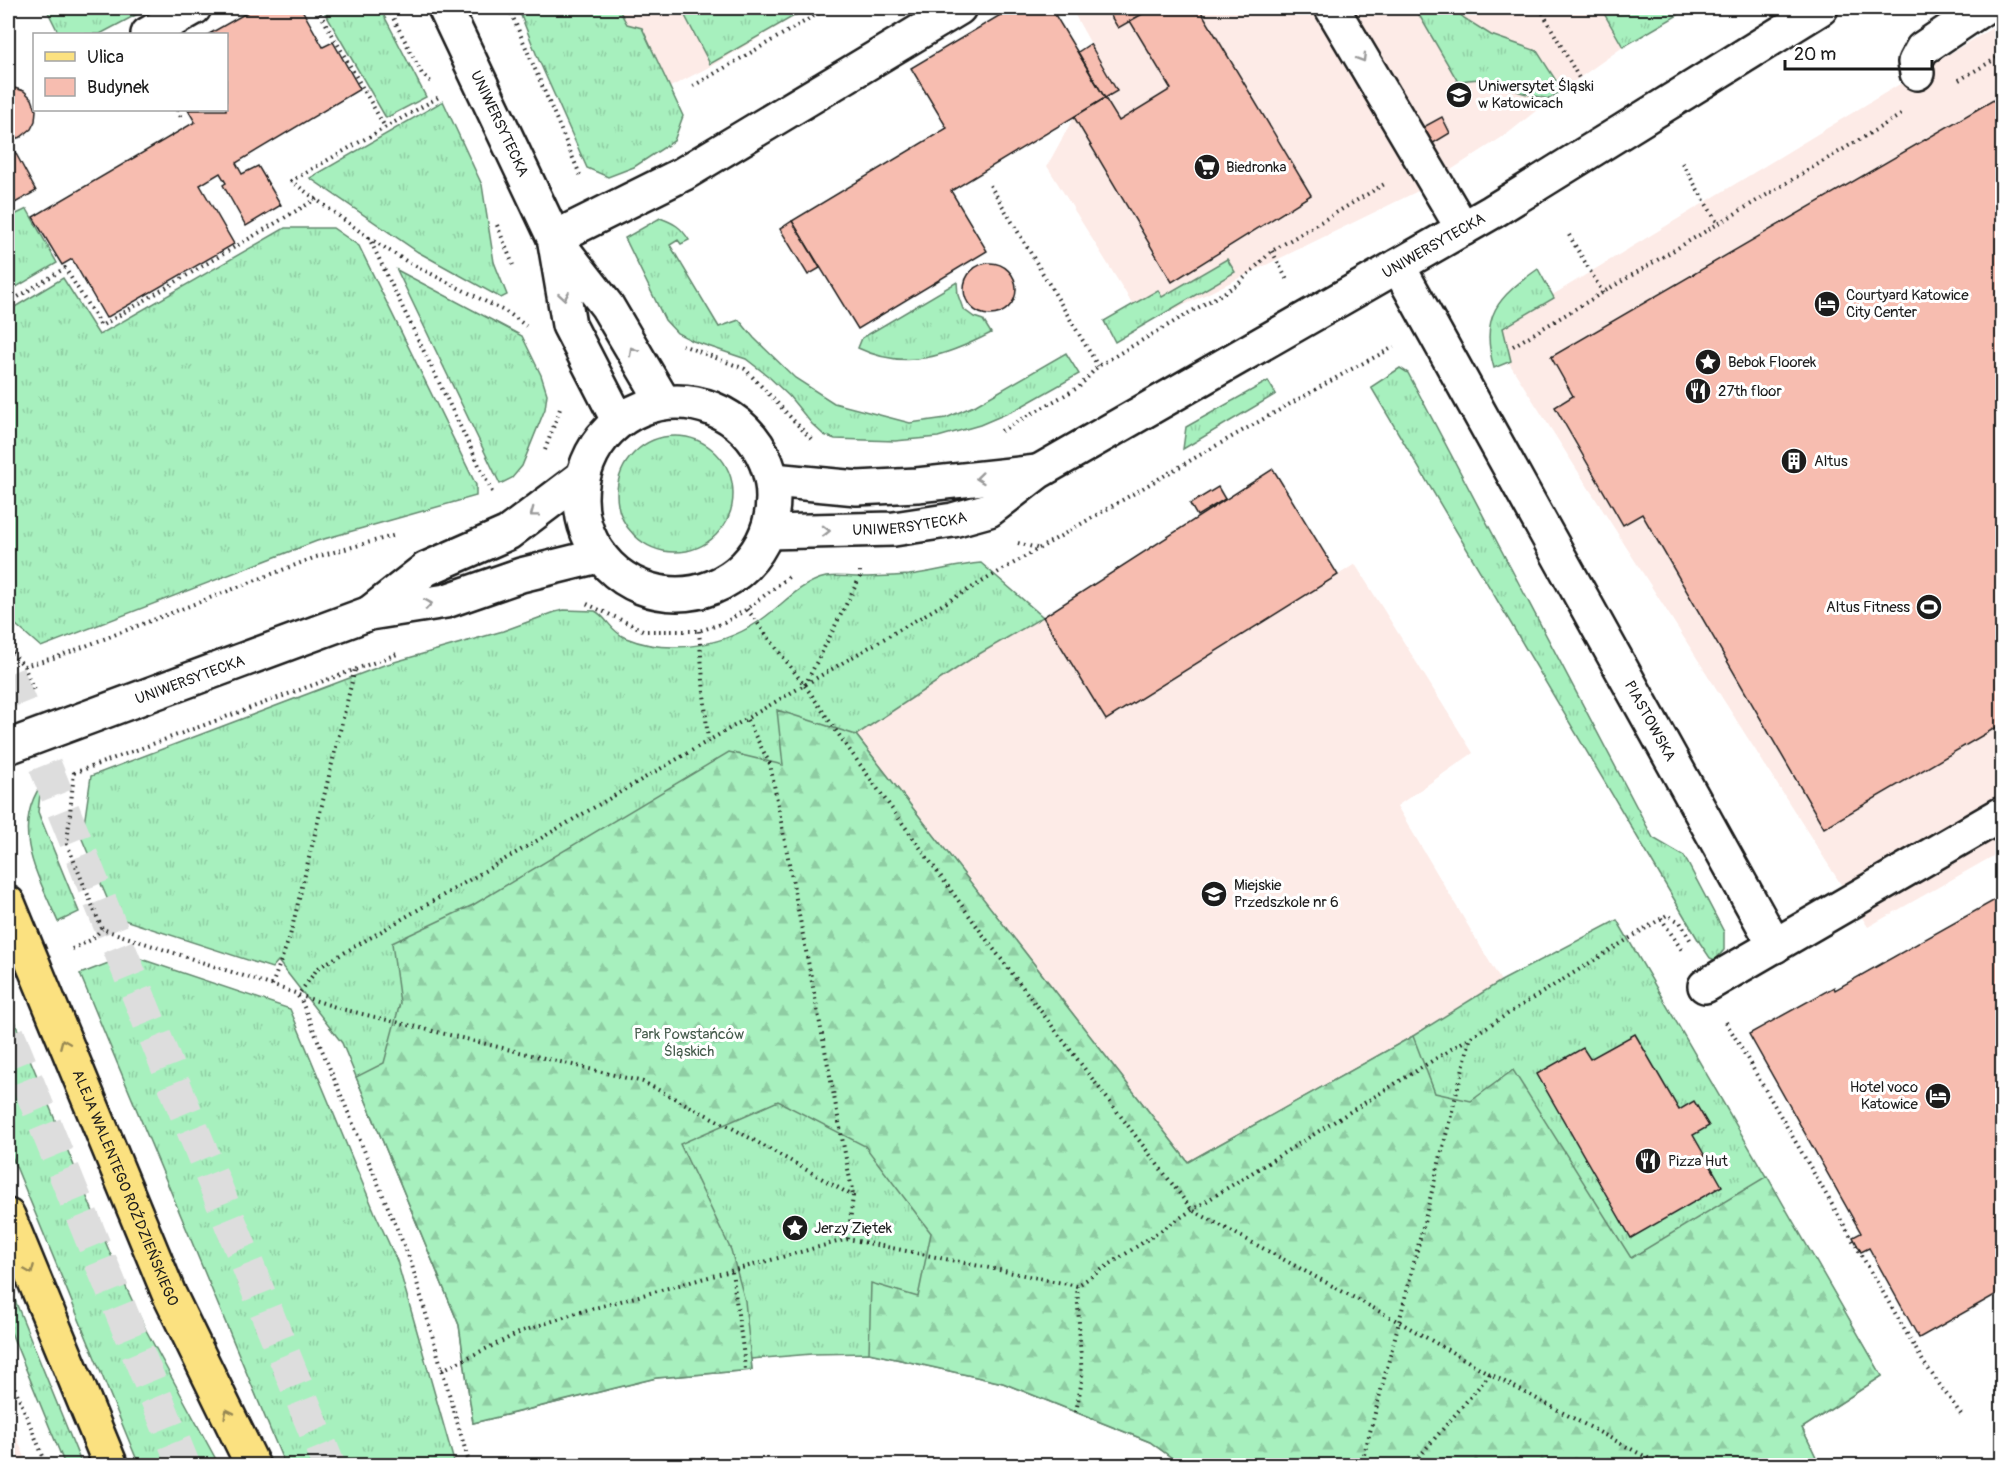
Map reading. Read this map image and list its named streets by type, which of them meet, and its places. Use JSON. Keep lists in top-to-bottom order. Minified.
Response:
{"streets":{"main road":["ALEJA WALENTEGO ROŹDZIEŃSKIEGO"],"street":["UNIWERSYTECKA","PIASTOWSKA"]},"crossings":[["UNIWERSYTECKA","PIASTOWSKA"]],"parks":["Park Powstańców Śląskich"],"places":{"school or university":["Uniwersytet Śląski w Katowicach","Miejskie Przedszkole nr 6"],"supermarket":["Biedronka"],"hotel":["Courtyard Katowice City Center","Hotel voco Katowice"],"place":["Bebok Floorek","Jerzy Ziętek"],"restaurant":["27th floor","Pizza Hut"],"building":["Altus"],"sports":["Altus Fitness"]},"legend":["Ulica","Budynek"],"scale_bar":"20 m"}
